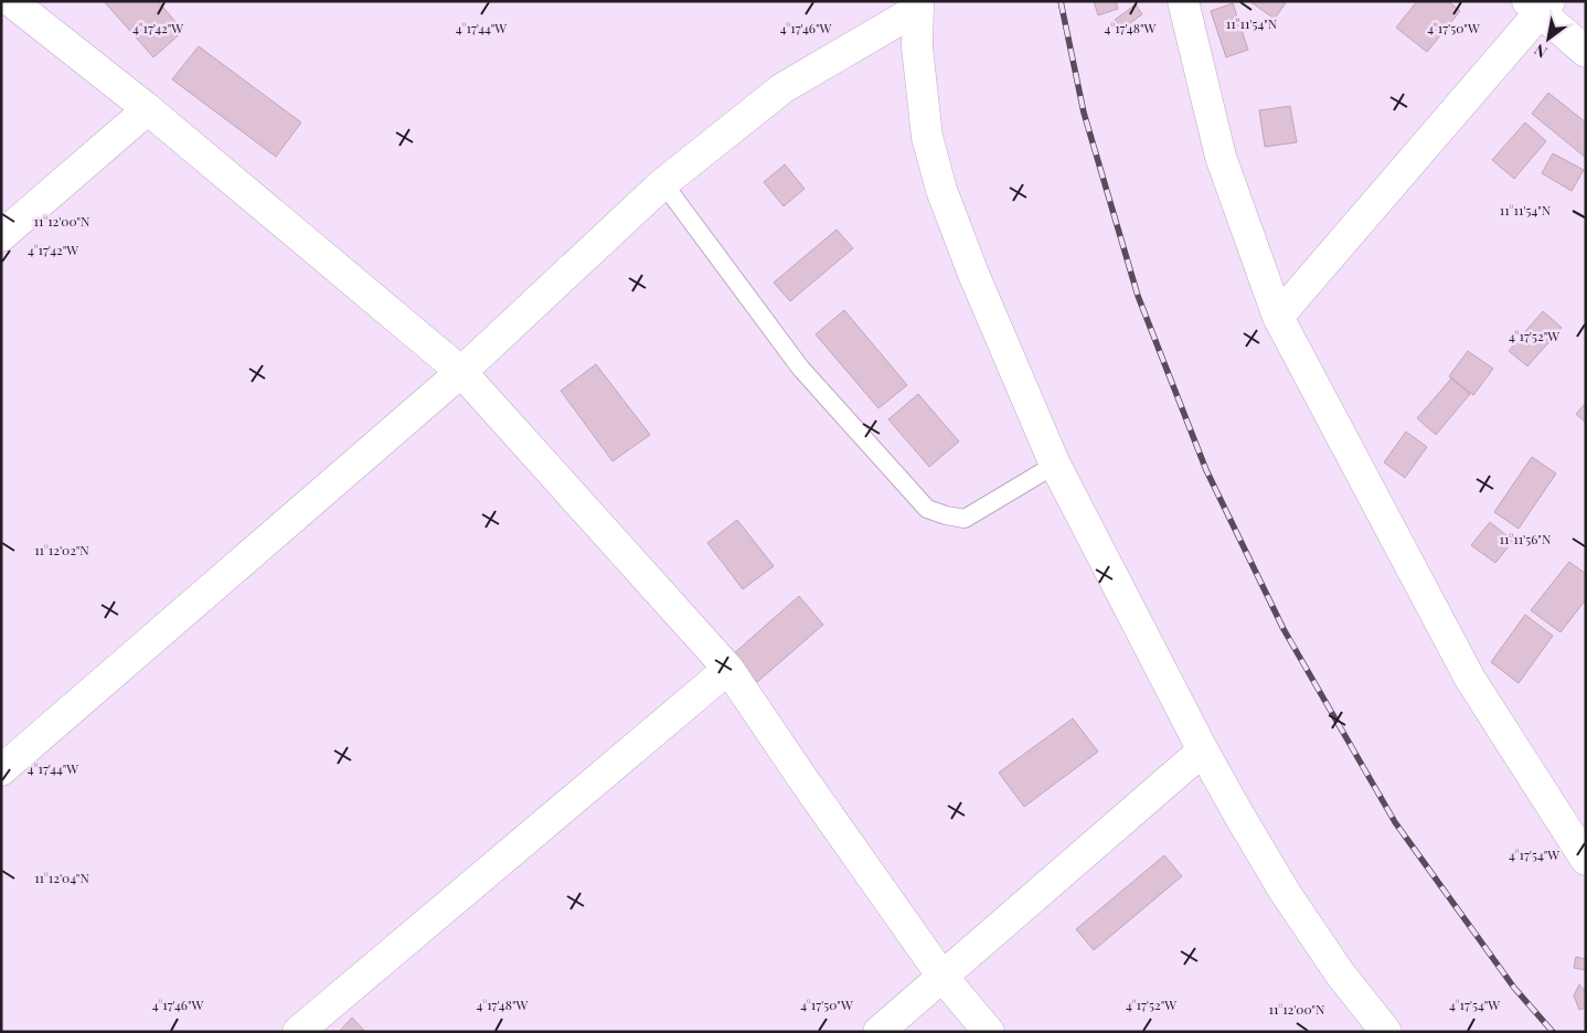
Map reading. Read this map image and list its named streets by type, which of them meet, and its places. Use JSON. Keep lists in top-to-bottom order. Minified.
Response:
{"north":"bottom left","coordinates":["11°11'54\"N","4°17'42\"W","4°17'44\"W","4°17'46\"W","4°17'48\"W","4°17'50\"W","11°12'00\"N","4°17'52\"W","11°11'56\"N","11°12'02\"N","4°17'54\"W","11°12'04\"N"]}
